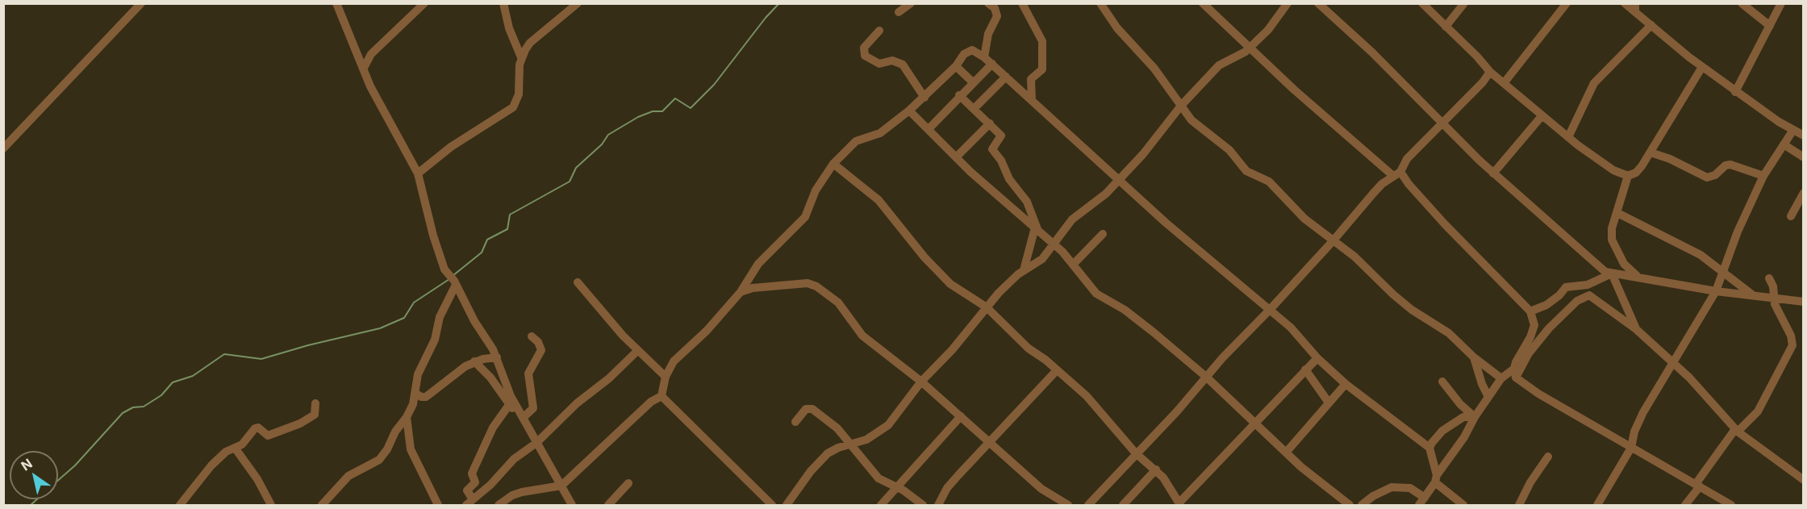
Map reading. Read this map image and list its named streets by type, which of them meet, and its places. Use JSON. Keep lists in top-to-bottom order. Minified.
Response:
{"north":"top left"}
